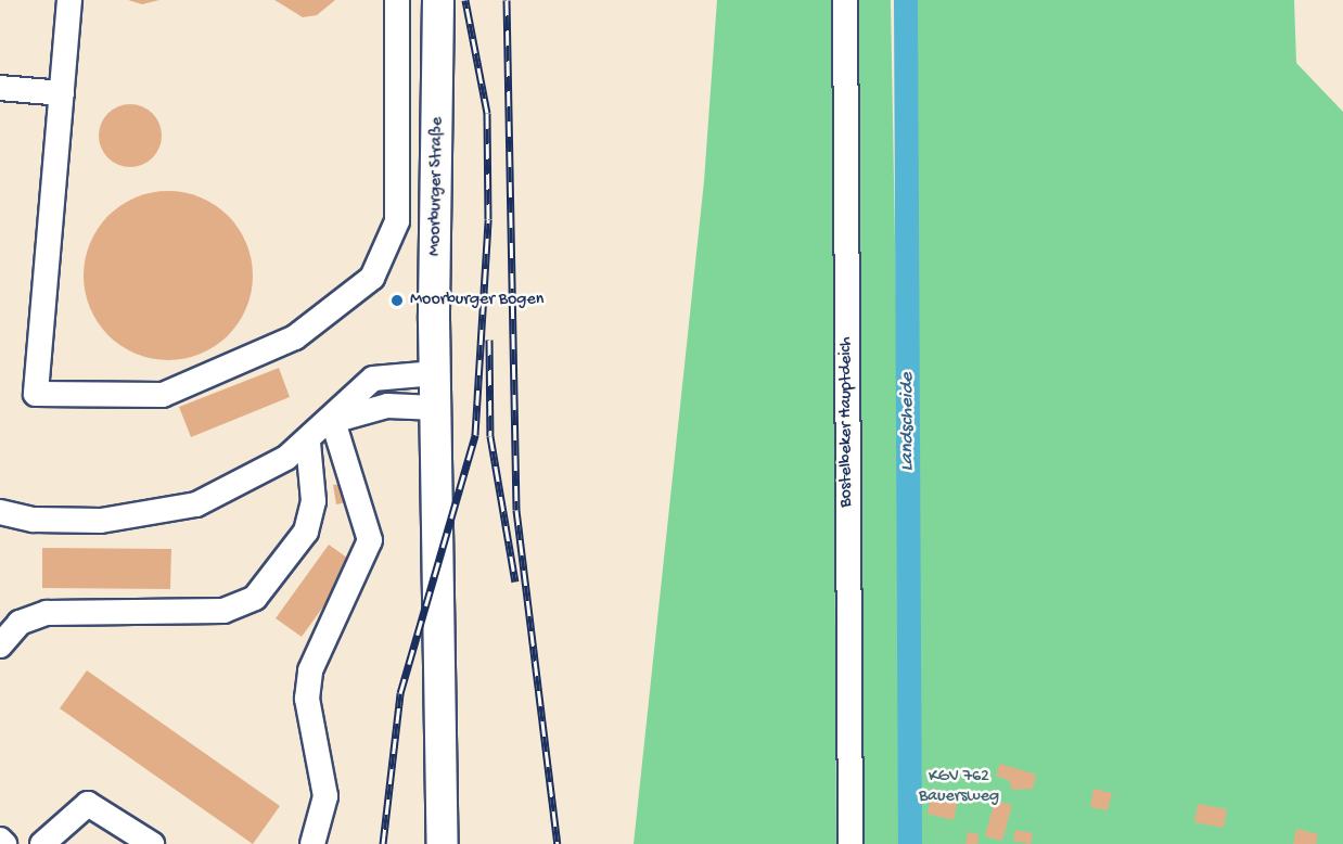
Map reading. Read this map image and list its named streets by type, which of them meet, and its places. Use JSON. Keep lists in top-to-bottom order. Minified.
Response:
{"streets":{"main road":["Moorburger Straße"],"street":["Bostelbeker Hauptdeich"]},"water":["Landscheide"],"parks":["KGV 762 Bauersweg"],"places":["Moorburger Bogen"]}
